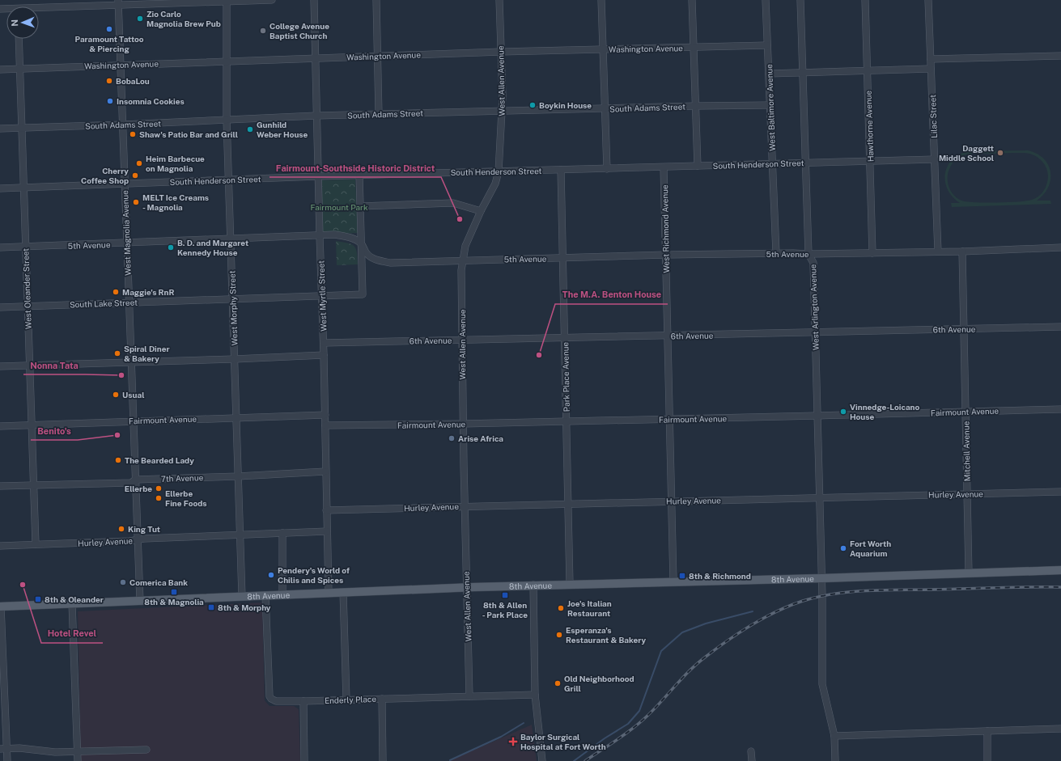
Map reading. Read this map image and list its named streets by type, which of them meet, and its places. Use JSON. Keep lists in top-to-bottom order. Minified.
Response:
{"streets":{"main road":["8th Avenue"],"street":["Washington Avenue","West Allen Avenue","South Adams Street","West Baltimore Avenue","Lilac Street","Hawthorne Avenue","South Henderson Street","West Richmond Avenue","West Magnolia Avenue","5th Avenue","West Oleander Street","West Myrtle Street","South Lake Street","West Arlington Avenue","West Morphy Street","6th Avenue","Park Place Avenue","Fairmount Avenue","Mitchell Avenue","7th Avenue","Hurley Avenue","Enderly Place"]},"crossings":[["Washington Avenue","West Allen Avenue"],["Washington Avenue","West Baltimore Avenue"],["Washington Avenue","West Magnolia Avenue"],["Washington Avenue","West Oleander Street"],["Washington Avenue","West Myrtle Street"],["Washington Avenue","West Morphy Street"],["West Allen Avenue","South Adams Street"],["West Allen Avenue","South Henderson Street"],["West Allen Avenue","5th Avenue"],["West Allen Avenue","6th Avenue"],["West Allen Avenue","Fairmount Avenue"],["West Allen Avenue","Hurley Avenue"],["West Allen Avenue","8th Avenue"],["West Allen Avenue","Enderly Place"],["South Adams Street","West Baltimore Avenue"],["South Adams Street","West Magnolia Avenue"],["South Adams Street","West Oleander Street"],["South Adams Street","West Myrtle Street"],["South Adams Street","West Morphy Street"],["West Baltimore Avenue","South Henderson Street"],["West Baltimore Avenue","5th Avenue"],["Lilac Street","South Henderson Street"],["Lilac Street","5th Avenue"],["Hawthorne Avenue","South Henderson Street"],["Hawthorne Avenue","5th Avenue"],["South Henderson Street","West Richmond Avenue"],["South Henderson Street","West Magnolia Avenue"],["South Henderson Street","West Oleander Street"],["South Henderson Street","West Myrtle Street"],["South Henderson Street","West Arlington Avenue"],["South Henderson Street","West Morphy Street"],["South Henderson Street","Park Place Avenue"],["West Richmond Avenue","5th Avenue"],["West Richmond Avenue","6th Avenue"],["West Richmond Avenue","Fairmount Avenue"],["West Richmond Avenue","Hurley Avenue"],["West Richmond Avenue","8th Avenue"],["West Magnolia Avenue","5th Avenue"],["West Magnolia Avenue","South Lake Street"],["West Magnolia Avenue","Fairmount Avenue"],["West Magnolia Avenue","7th Avenue"],["West Magnolia Avenue","Hurley Avenue"],["West Magnolia Avenue","8th Avenue"],["5th Avenue","West Oleander Street"],["5th Avenue","West Myrtle Street"],["5th Avenue","South Lake Street"],["5th Avenue","West Arlington Avenue"],["5th Avenue","West Morphy Street"],["5th Avenue","Park Place Avenue"],["5th Avenue","Mitchell Avenue"],["West Oleander Street","South Lake Street"],["West Oleander Street","Fairmount Avenue"],["West Oleander Street","7th Avenue"],["West Oleander Street","Hurley Avenue"],["West Myrtle Street","South Lake Street"],["West Myrtle Street","6th Avenue"],["West Myrtle Street","Fairmount Avenue"],["West Myrtle Street","7th Avenue"],["West Myrtle Street","Hurley Avenue"],["West Myrtle Street","8th Avenue"],["South Lake Street","West Morphy Street"],["West Arlington Avenue","6th Avenue"],["West Arlington Avenue","Fairmount Avenue"],["West Arlington Avenue","Hurley Avenue"],["West Arlington Avenue","8th Avenue"],["West Morphy Street","Fairmount Avenue"],["West Morphy Street","7th Avenue"],["West Morphy Street","Hurley Avenue"],["West Morphy Street","8th Avenue"],["6th Avenue","Park Place Avenue"],["6th Avenue","Mitchell Avenue"],["Park Place Avenue","Fairmount Avenue"],["Park Place Avenue","Hurley Avenue"],["Park Place Avenue","8th Avenue"],["Fairmount Avenue","Mitchell Avenue"],["Mitchell Avenue","Hurley Avenue"],["Mitchell Avenue","8th Avenue"],["8th Avenue","Enderly Place"]],"parks":["Fairmount Park"],"places":{"other":["Zio Carlo Magnolia Brew Pub","Paramount Tattoo & Piercing","College Avenue Baptist Church","BobaLou","Insomnia Cookies","Boykin House","Gunhild Weber House","Shaw's Patio Bar and Grill","Daggett Middle School","Heim Barbecue on Magnolia","Cherry Coffee Shop","MELT Ice Creams - Magnolia","Fairmount-Southside Historic District","B. D. and Margaret Kennedy House","Maggie's RnR","Spiral Diner & Bakery","The M.A. Benton House","Nonna Tata","Usual","Vinnedge-Loicano House","Benito's","Arise Africa","The Bearded Lady","Ellerbe","Ellerbe Fine Foods","King Tut","Fort Worth Aquarium","Pendery's World of Chilis and Spices","Comerica Bank","Hotel Revel","Joe's Italian Restaurant","Esperanza's Restaurant & Bakery","Old Neighborhood Grill"],"transit":["8th & Richmond","8th & Magnolia","8th & Allen - Park Place","8th & Oleander","8th & Morphy"],"health":["Baylor Surgical Hospital at Fort Worth"]},"north":"left"}
